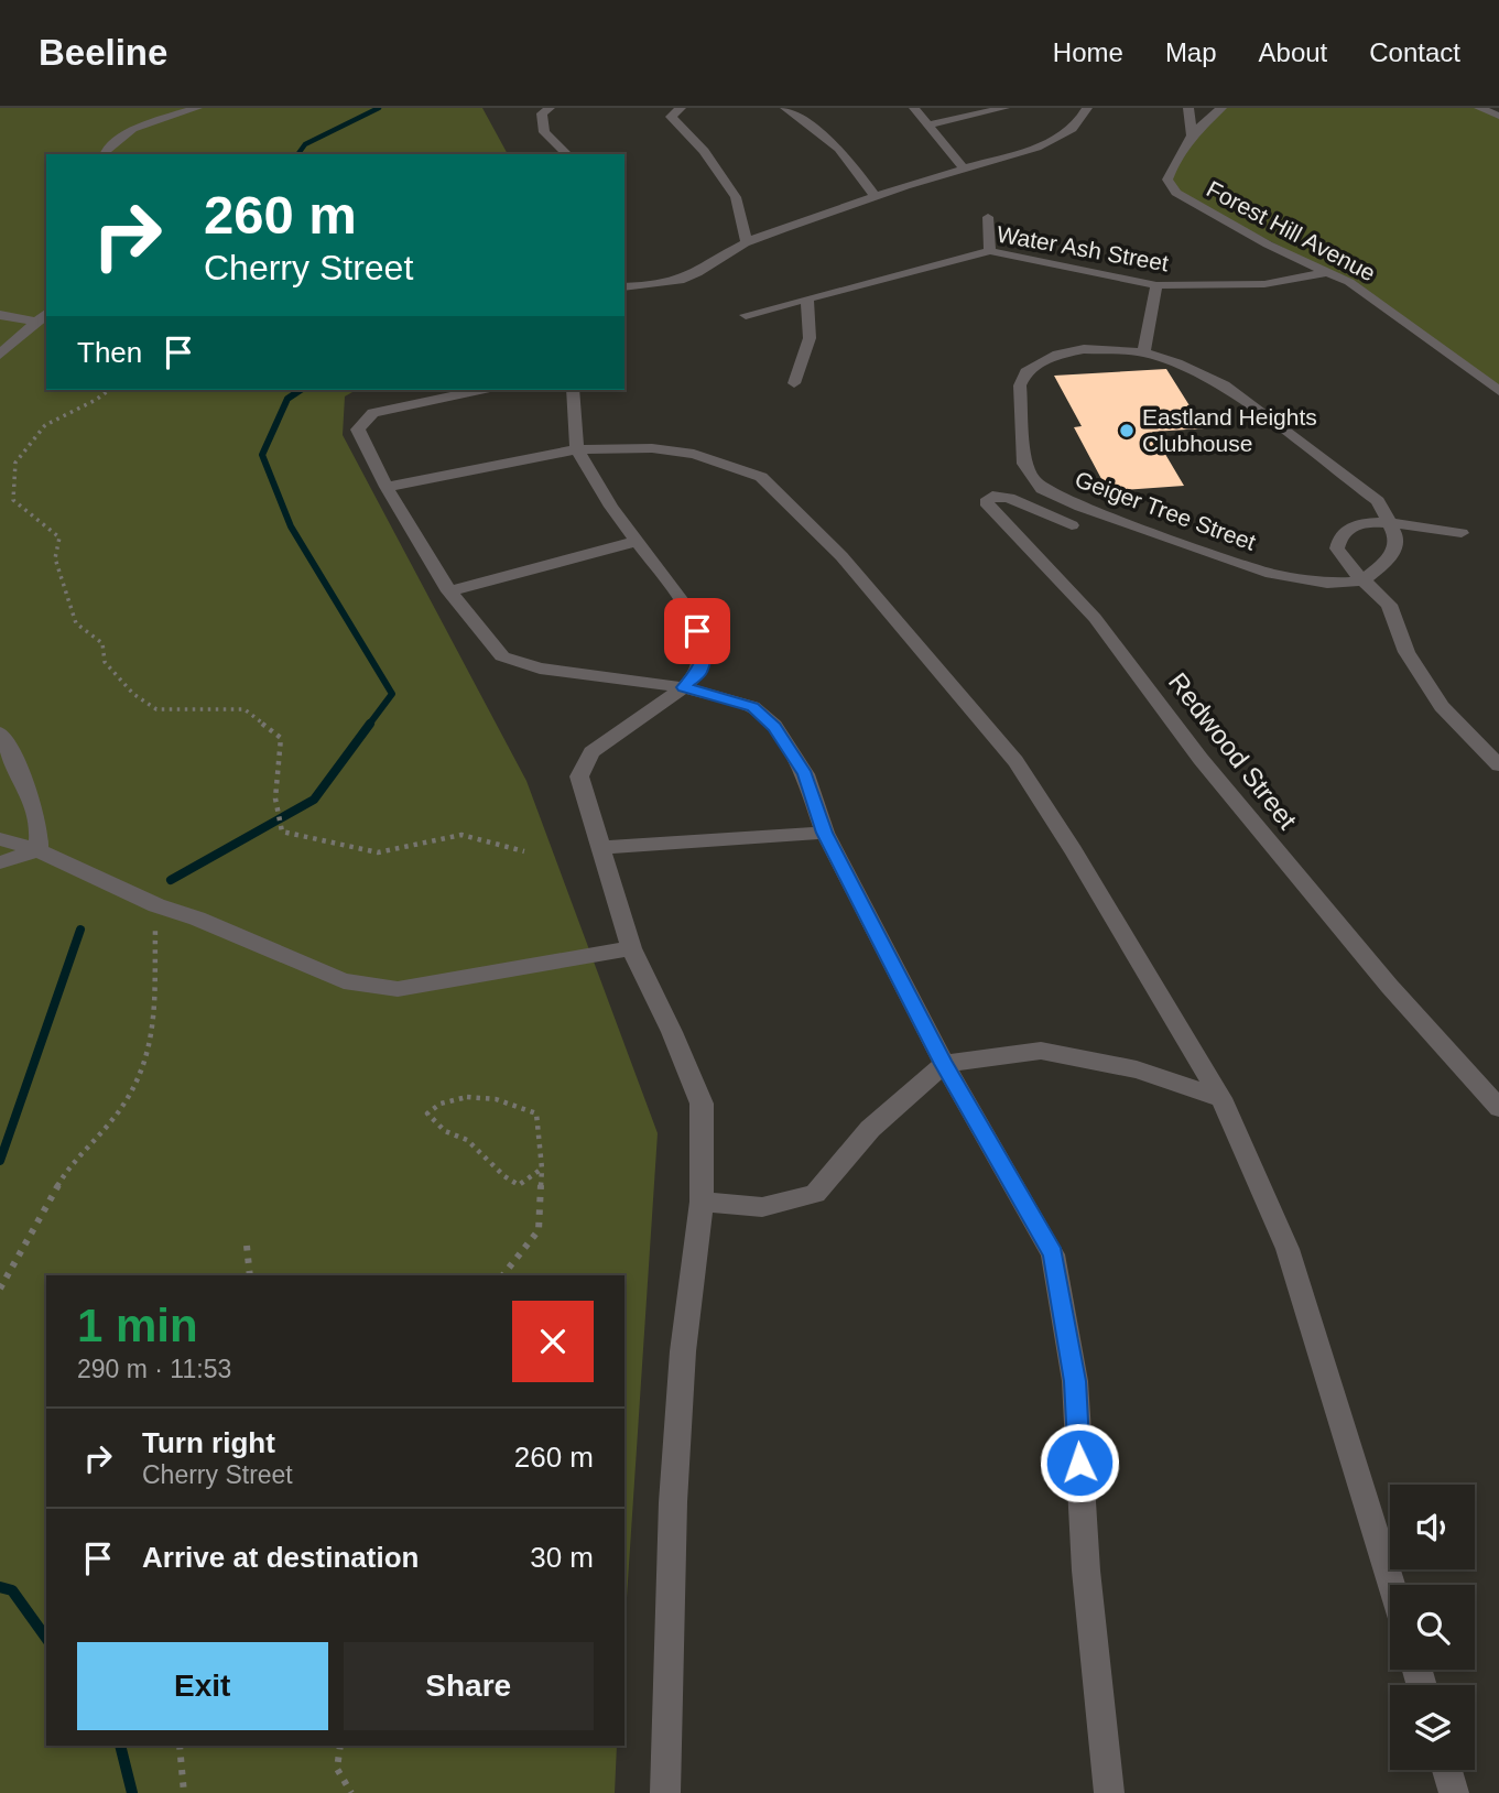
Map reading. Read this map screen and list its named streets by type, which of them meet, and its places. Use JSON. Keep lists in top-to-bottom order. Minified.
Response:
{"streets":{"street":["Forest Hill Avenue","Water Ash Street","Geiger Tree Street","Redwood Street"]},"crossings":[["Forest Hill Avenue","Water Ash Street"]],"places":["Eastland Heights Clubhouse"],"page":{"header":"Beeline","nav":["Home","Map","About","Contact"],"turn":["260 m","Cherry Street"],"then":"Then","heading":["1 min","290 m · 11:53"],"list":[{"name":"Turn right","note":"Cherry Street","value":"260 m"},{"name":"Arrive at destination","value":"30 m"}],"buttons":["Exit","Share"]}}
